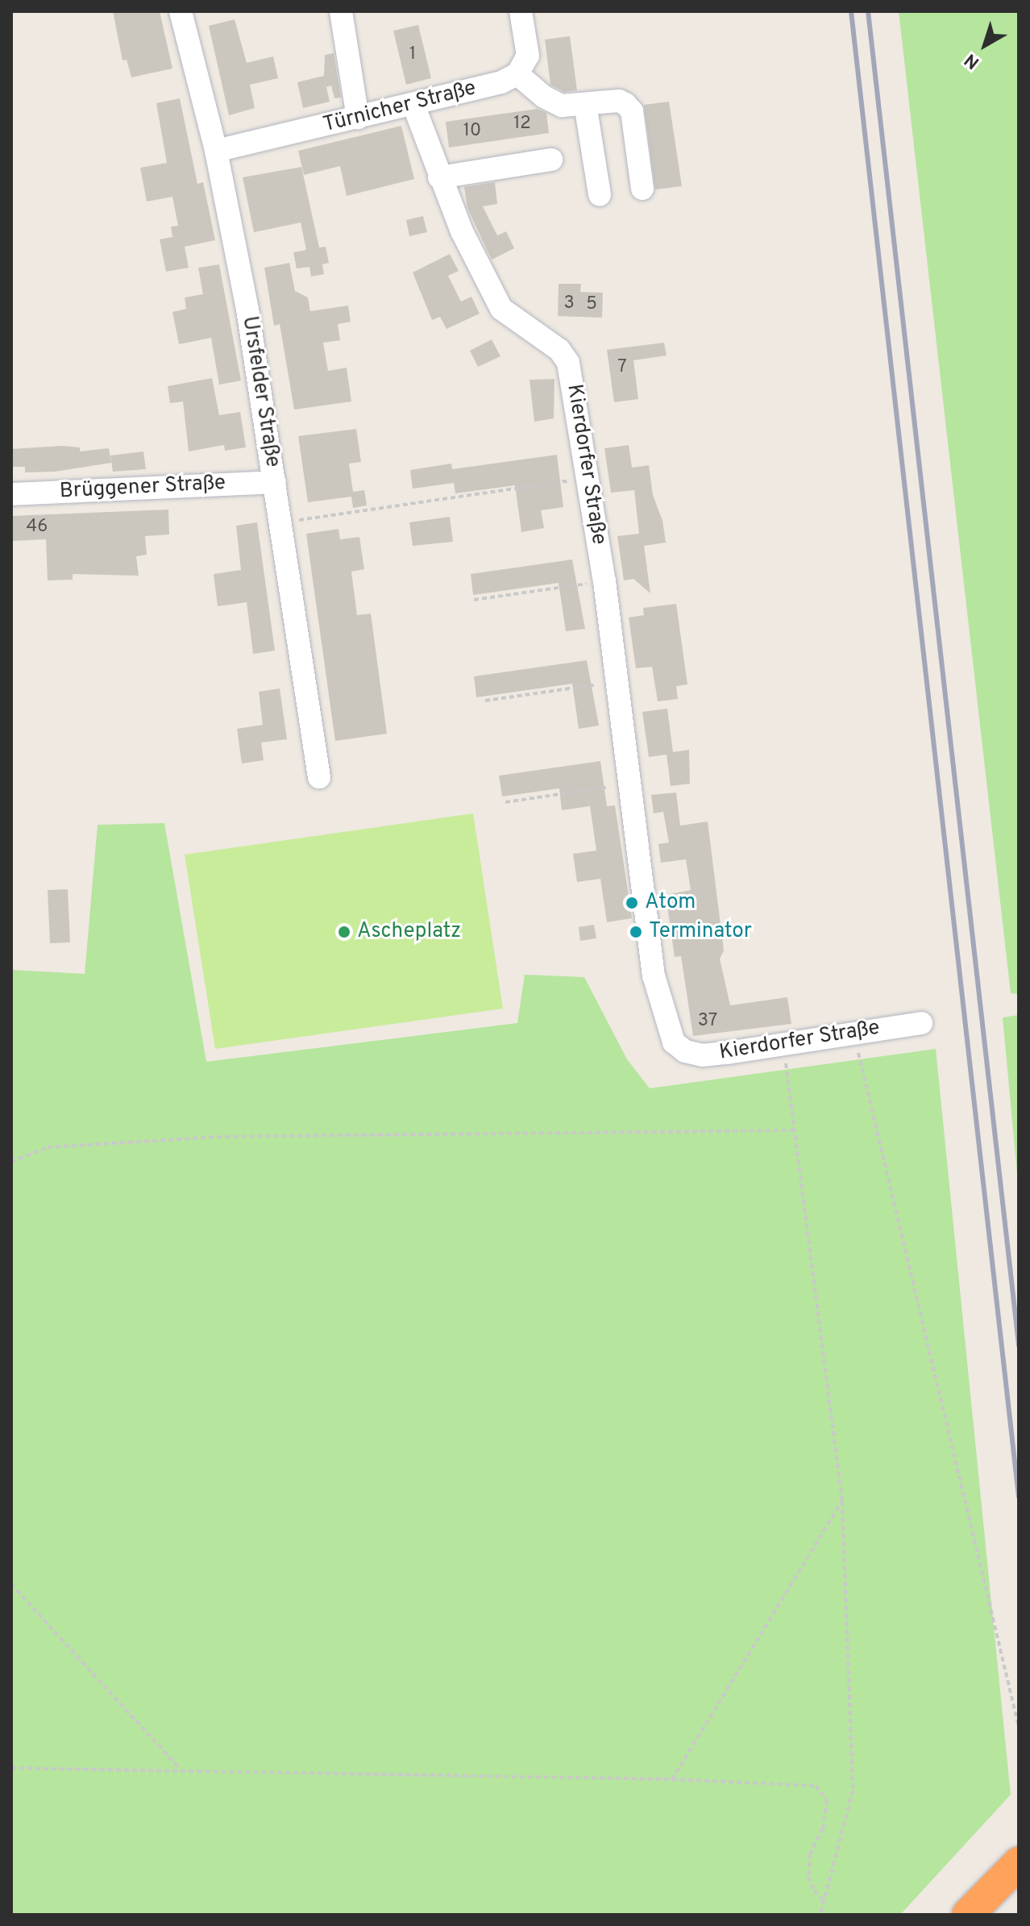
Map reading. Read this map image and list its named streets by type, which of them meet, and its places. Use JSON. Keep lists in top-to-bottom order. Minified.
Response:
{"streets":{"street":["Türnicher Straße","Ursfelder Straße","Kierdorfer Straße","Brüggener Straße"]},"crossings":[["Türnicher Straße","Ursfelder Straße"],["Türnicher Straße","Kierdorfer Straße"],["Ursfelder Straße","Brüggener Straße"]],"places":["Atom","Ascheplatz","Terminator"],"house_numbers":["1","12","10","3","5","7","46","37"],"north":"bottom left"}
